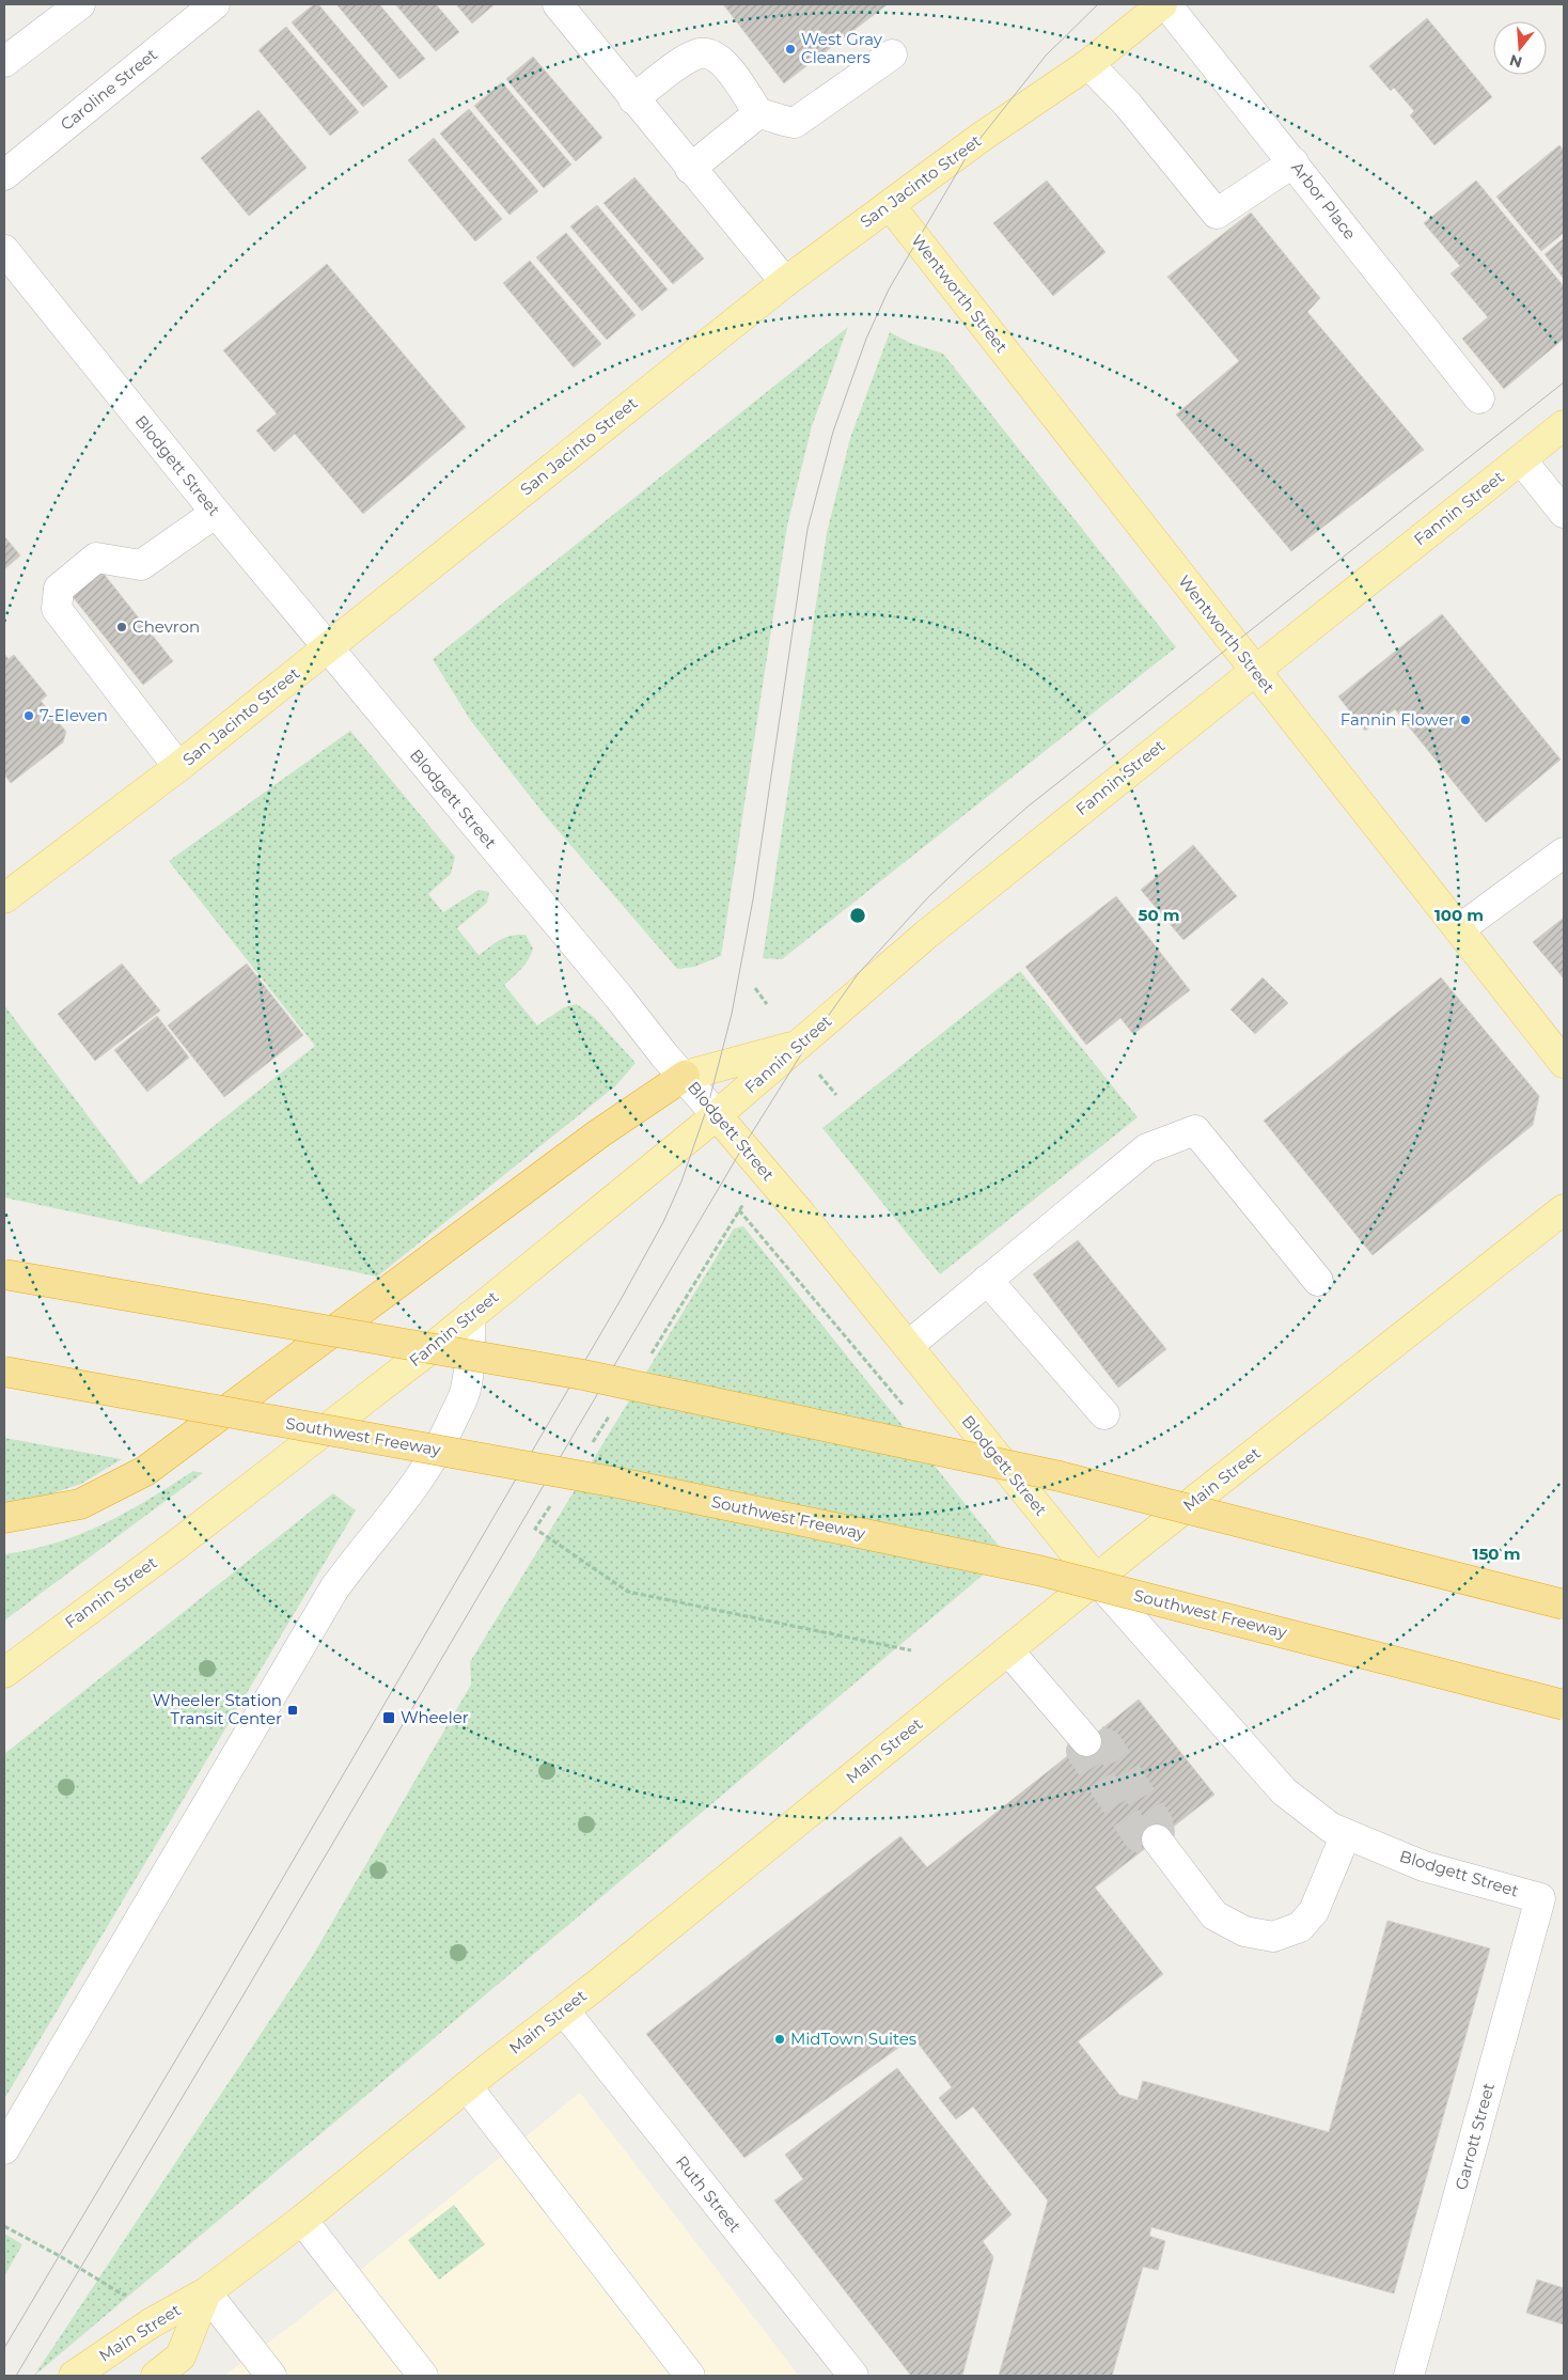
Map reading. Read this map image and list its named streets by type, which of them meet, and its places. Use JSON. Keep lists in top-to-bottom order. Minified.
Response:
{"streets":{"highway":["Southwest Freeway"],"main road":["San Jacinto Street","Wentworth Street","Blodgett Street","Fannin Street","Main Street"],"street":["Caroline Street","Arbor Place","Garrott Street","Ruth Street"]},"crossings":[["San Jacinto Street","Wentworth Street"],["San Jacinto Street","Blodgett Street"],["Wentworth Street","Fannin Street"],["Blodgett Street","Fannin Street"],["Blodgett Street","Main Street"],["Blodgett Street","Garrott Street"],["Main Street","Ruth Street"]],"places":{"other":["West Gray Cleaners","Chevron","7-Eleven","Fannin Flower","MidTown Suites"],"transit":["Wheeler Station Transit Center","Wheeler"]},"north":"bottom","rings":["50 m","100 m","150 m"]}
